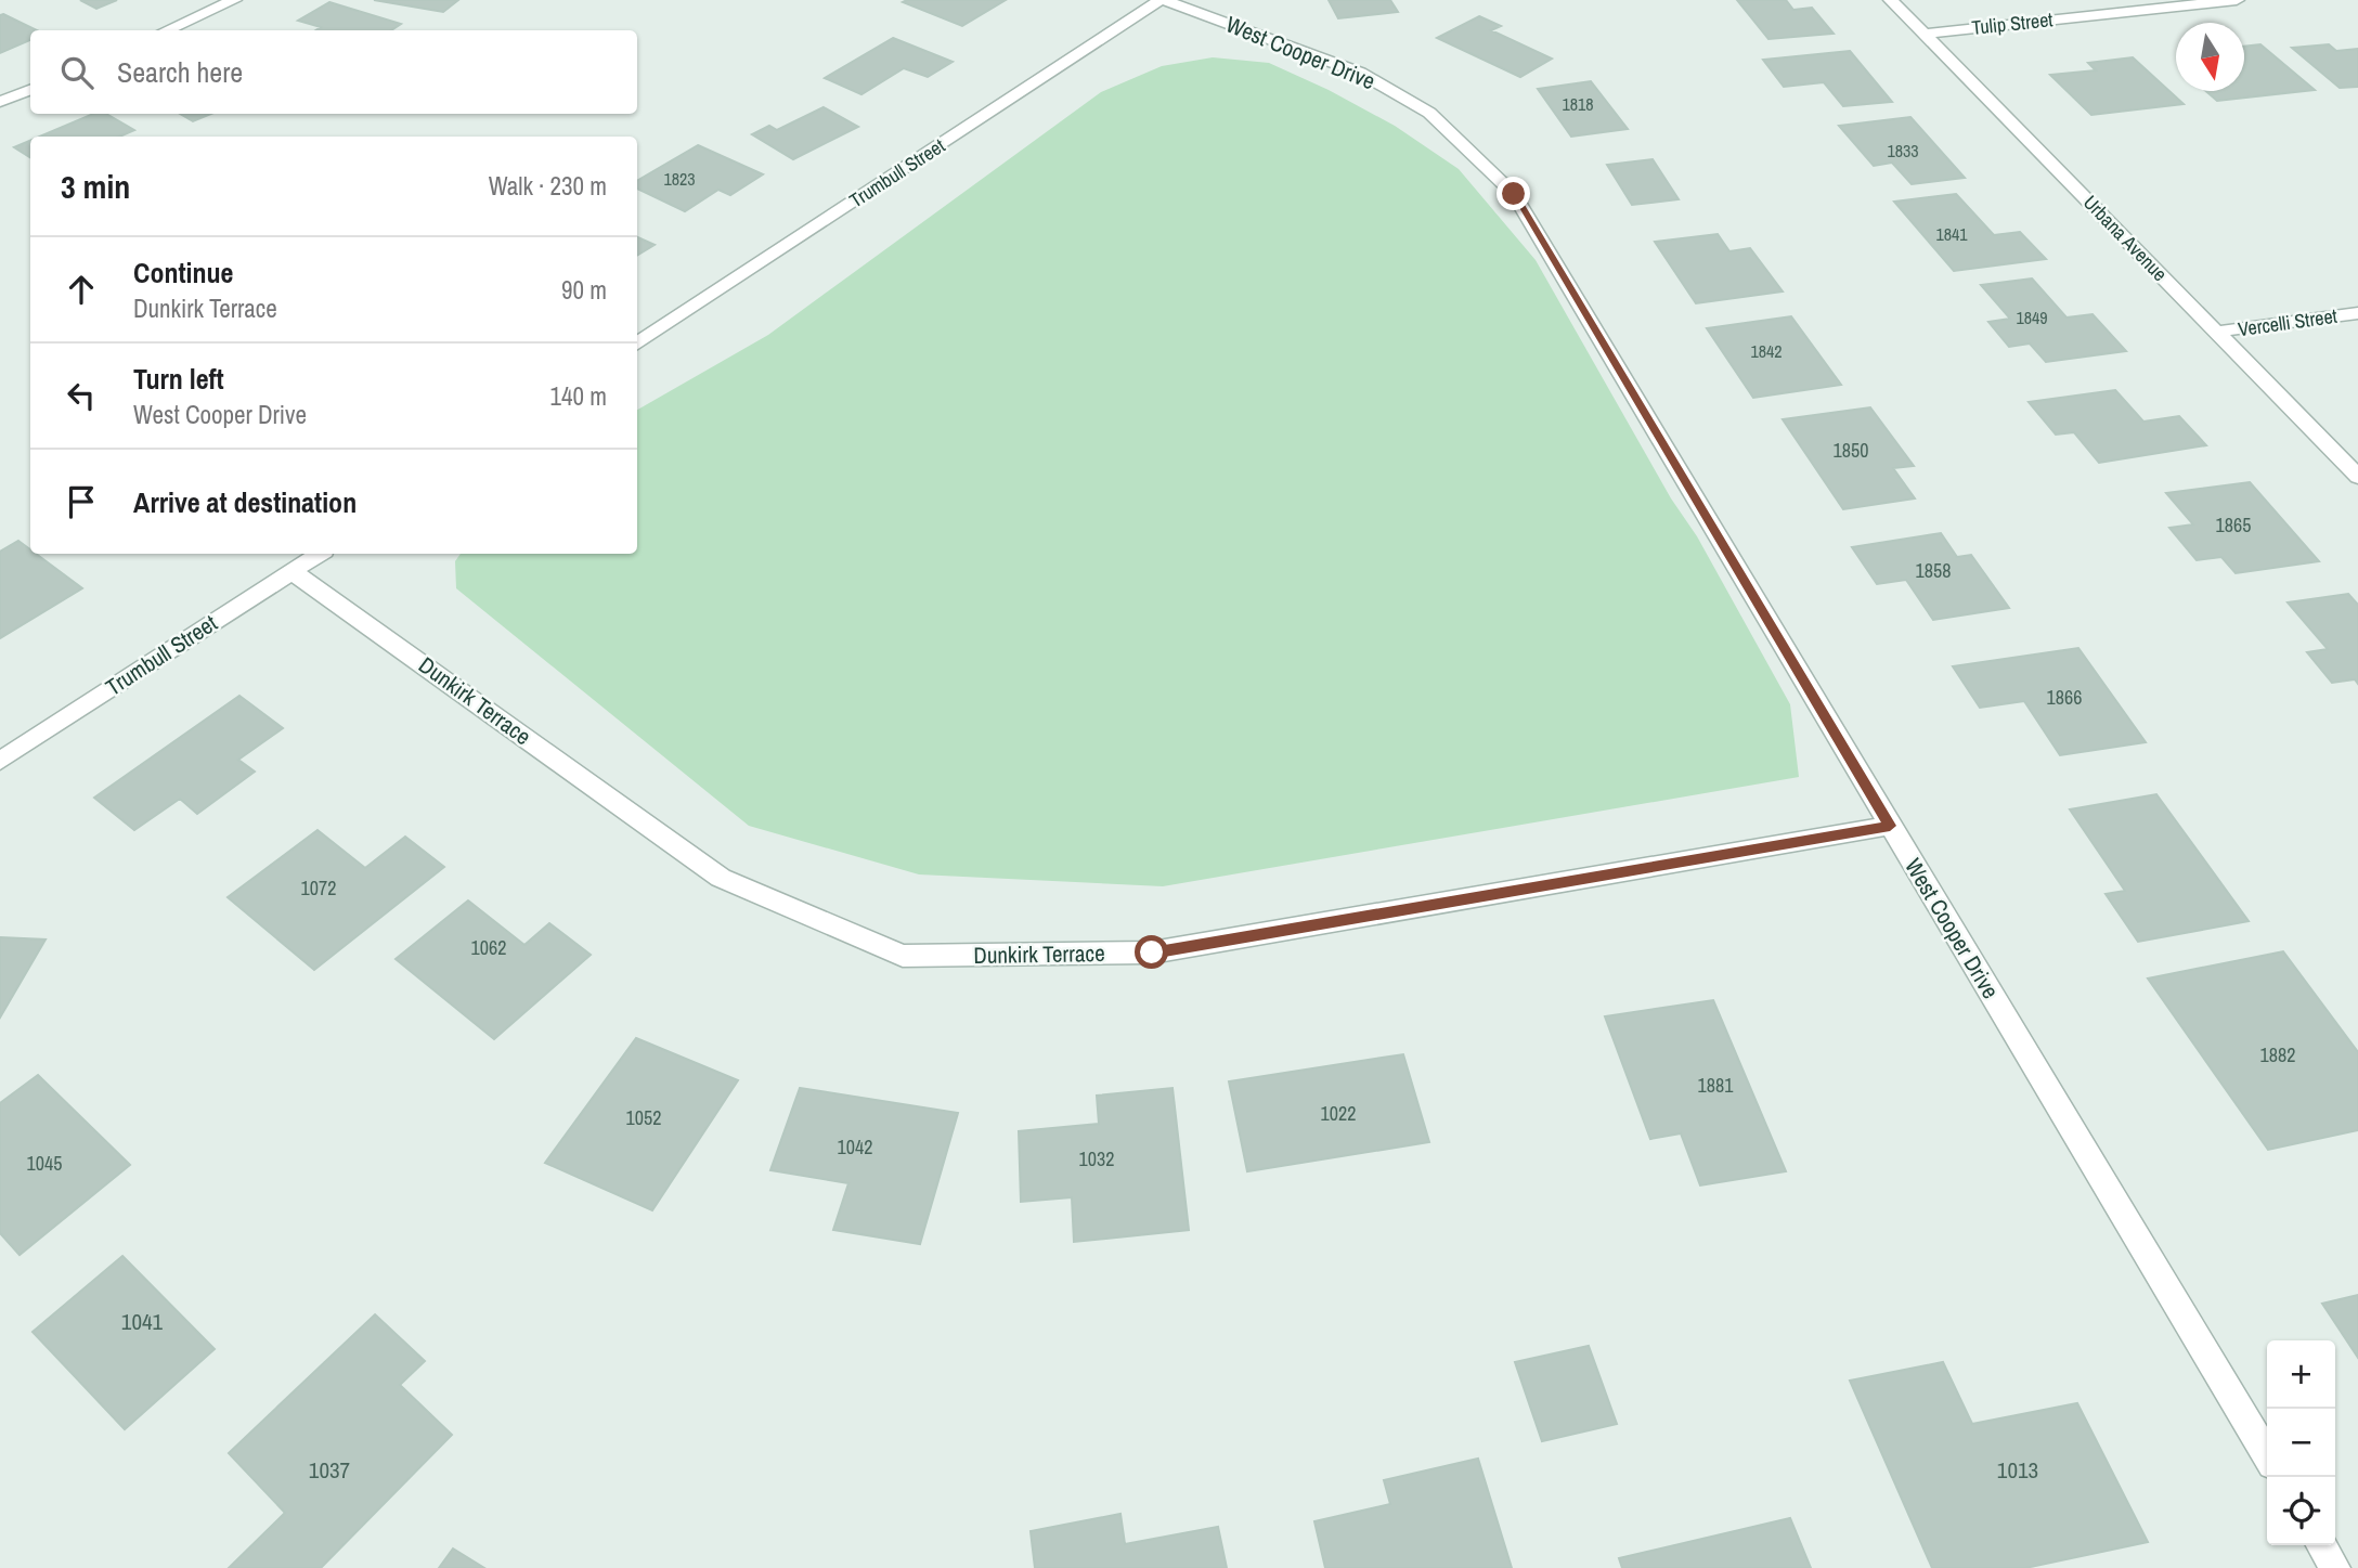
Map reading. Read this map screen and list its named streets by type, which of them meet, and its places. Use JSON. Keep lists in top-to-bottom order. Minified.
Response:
{"streets":{"street":["Tulip Street","West Cooper Drive","Trumbull Street","Urbana Avenue","Vercelli Street","Dunkirk Terrace"]},"crossings":[["Tulip Street","Urbana Avenue"],["West Cooper Drive","Trumbull Street"],["West Cooper Drive","Dunkirk Terrace"],["Trumbull Street","Dunkirk Terrace"],["Urbana Avenue","Vercelli Street"]],"house_numbers":["1818","1833","1823","1841","1849","1842","1850","1865","1858","1866","1072","1062","1882","1881","1022","1052","1042","1032","1045","1041","1037","1013"],"north":"bottom","page":{"search":"Search here","heading":["3 min","Walk · 230 m"],"list":[["Continue","Dunkirk Terrace","90 m"],["Turn left","West Cooper Drive","140 m"],"Arrive at destination"],"map_buttons":["+","−"]}}
